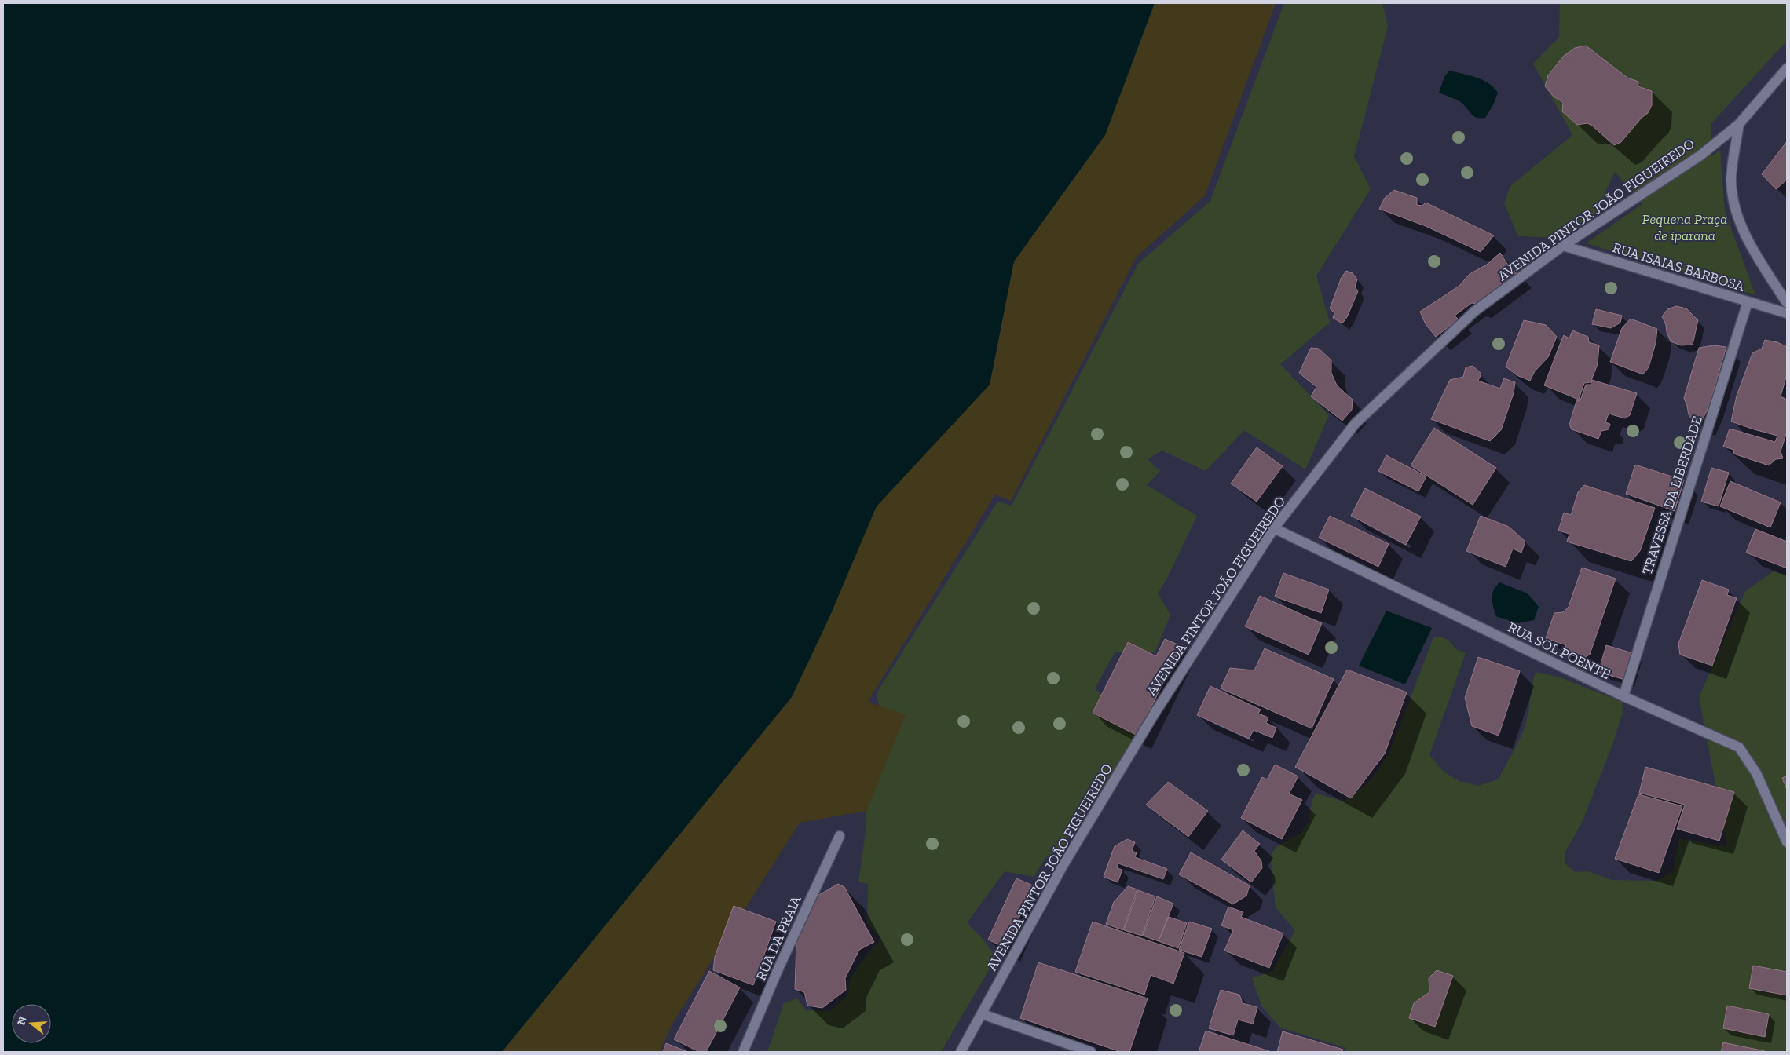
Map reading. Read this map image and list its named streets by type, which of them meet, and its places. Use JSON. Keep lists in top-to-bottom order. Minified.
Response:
{"streets":{"street":["AVENIDA PINTOR JOÃO FIGUEIREDO","RUA ISAIAS BARBOSA","TRAVESSA DA LIBERDADE","RUA SOL POENTE","RUA DA PRAIA"]},"crossings":[["AVENIDA PINTOR JOÃO FIGUEIREDO","RUA ISAIAS BARBOSA"],["AVENIDA PINTOR JOÃO FIGUEIREDO","RUA SOL POENTE"],["RUA ISAIAS BARBOSA","TRAVESSA DA LIBERDADE"],["TRAVESSA DA LIBERDADE","RUA SOL POENTE"]],"parks":["Pequena Praça de iparana"],"north":"left"}
